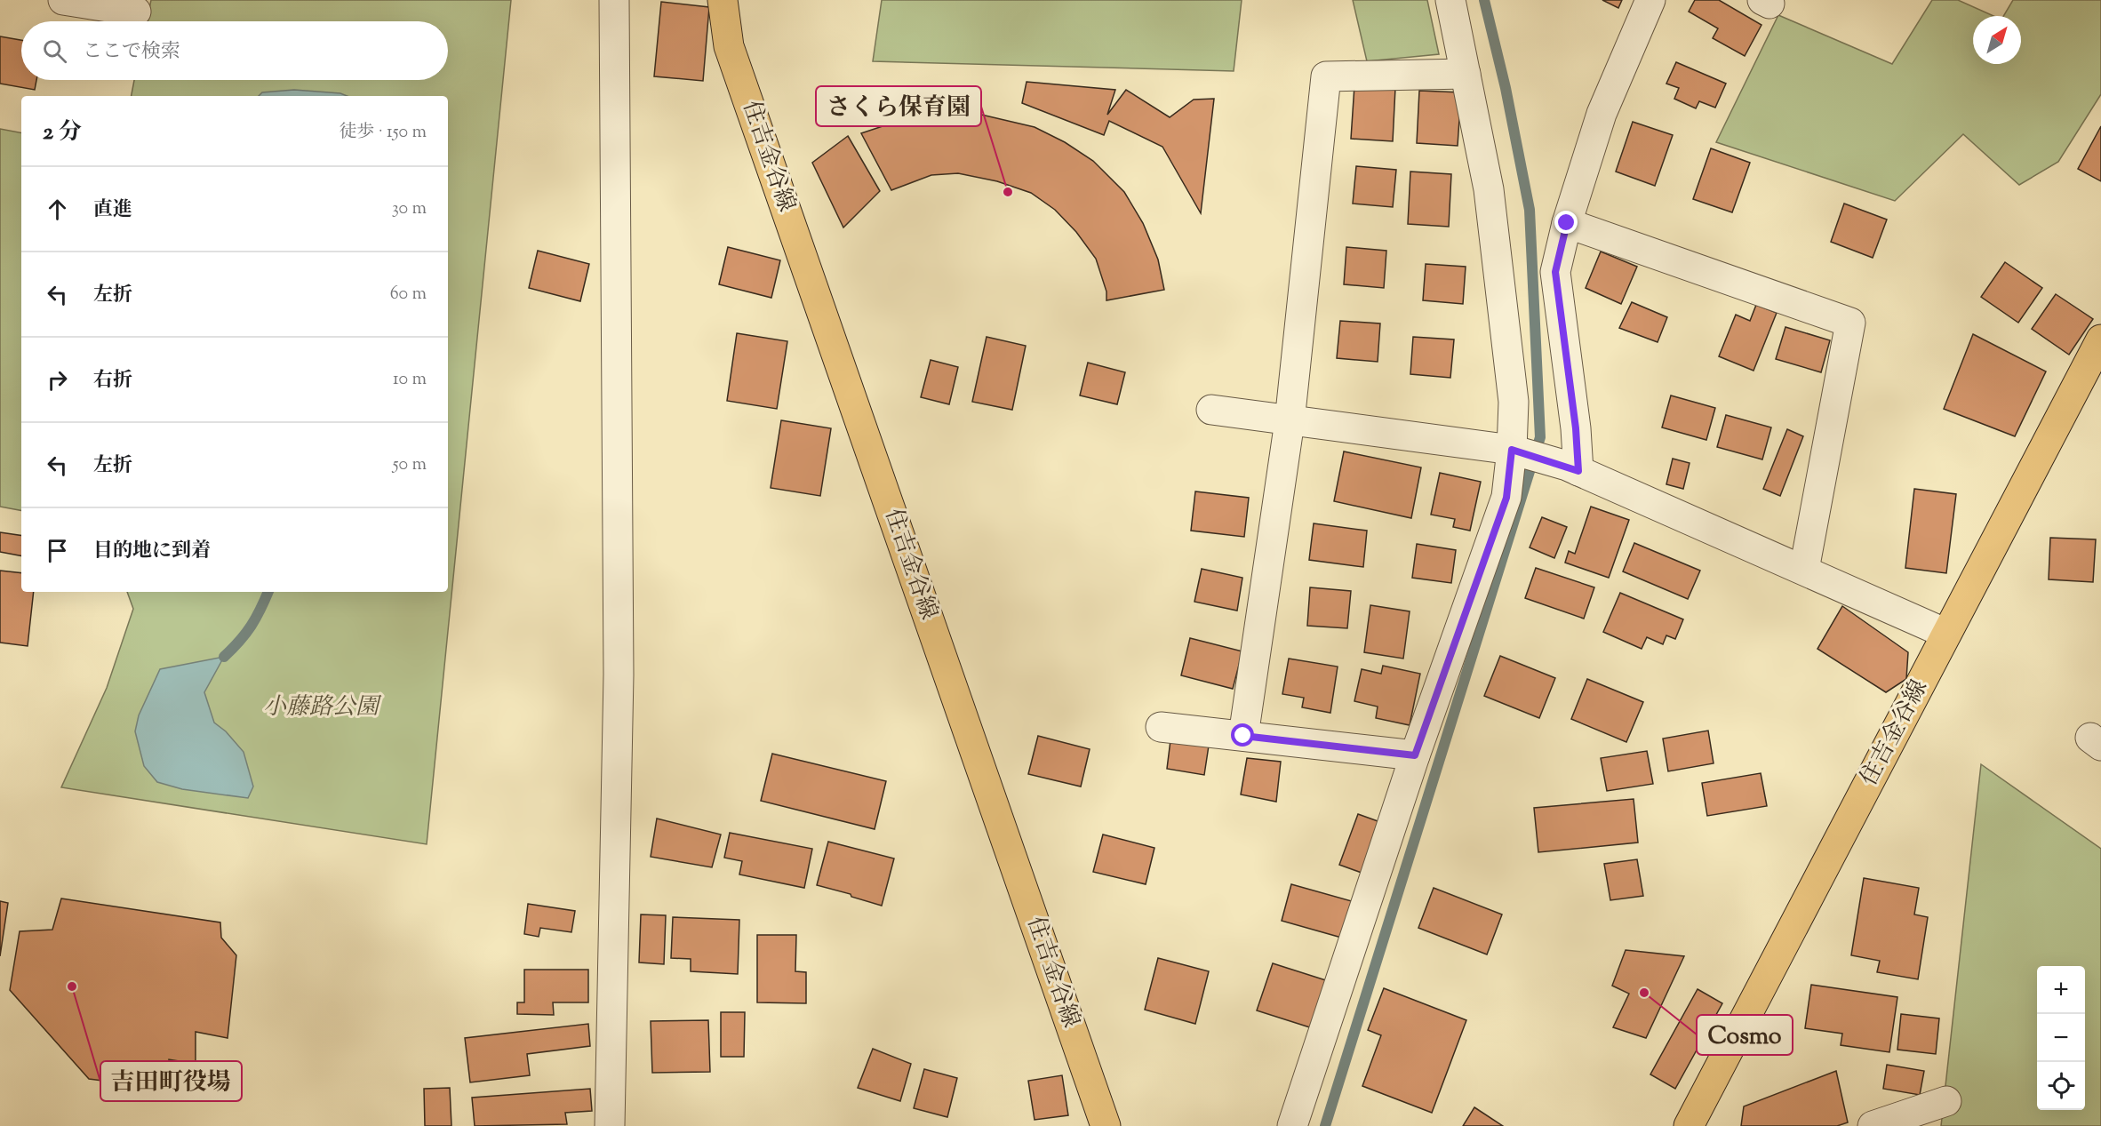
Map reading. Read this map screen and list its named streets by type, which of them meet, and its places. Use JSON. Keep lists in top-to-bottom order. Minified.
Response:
{"streets":{"main road":["住吉金谷線"]},"parks":["小藤路公園"],"places":["さくら保育園","吉田町役場","Cosmo"],"north":"top right","page":{"search":"ここで検索","heading":["2 分","徒歩 · 150 m"],"list":[["直進","30 m"],["左折","60 m"],["右折","10 m"],["左折","50 m"],"目的地に到着"],"map_buttons":["+","−"]}}
